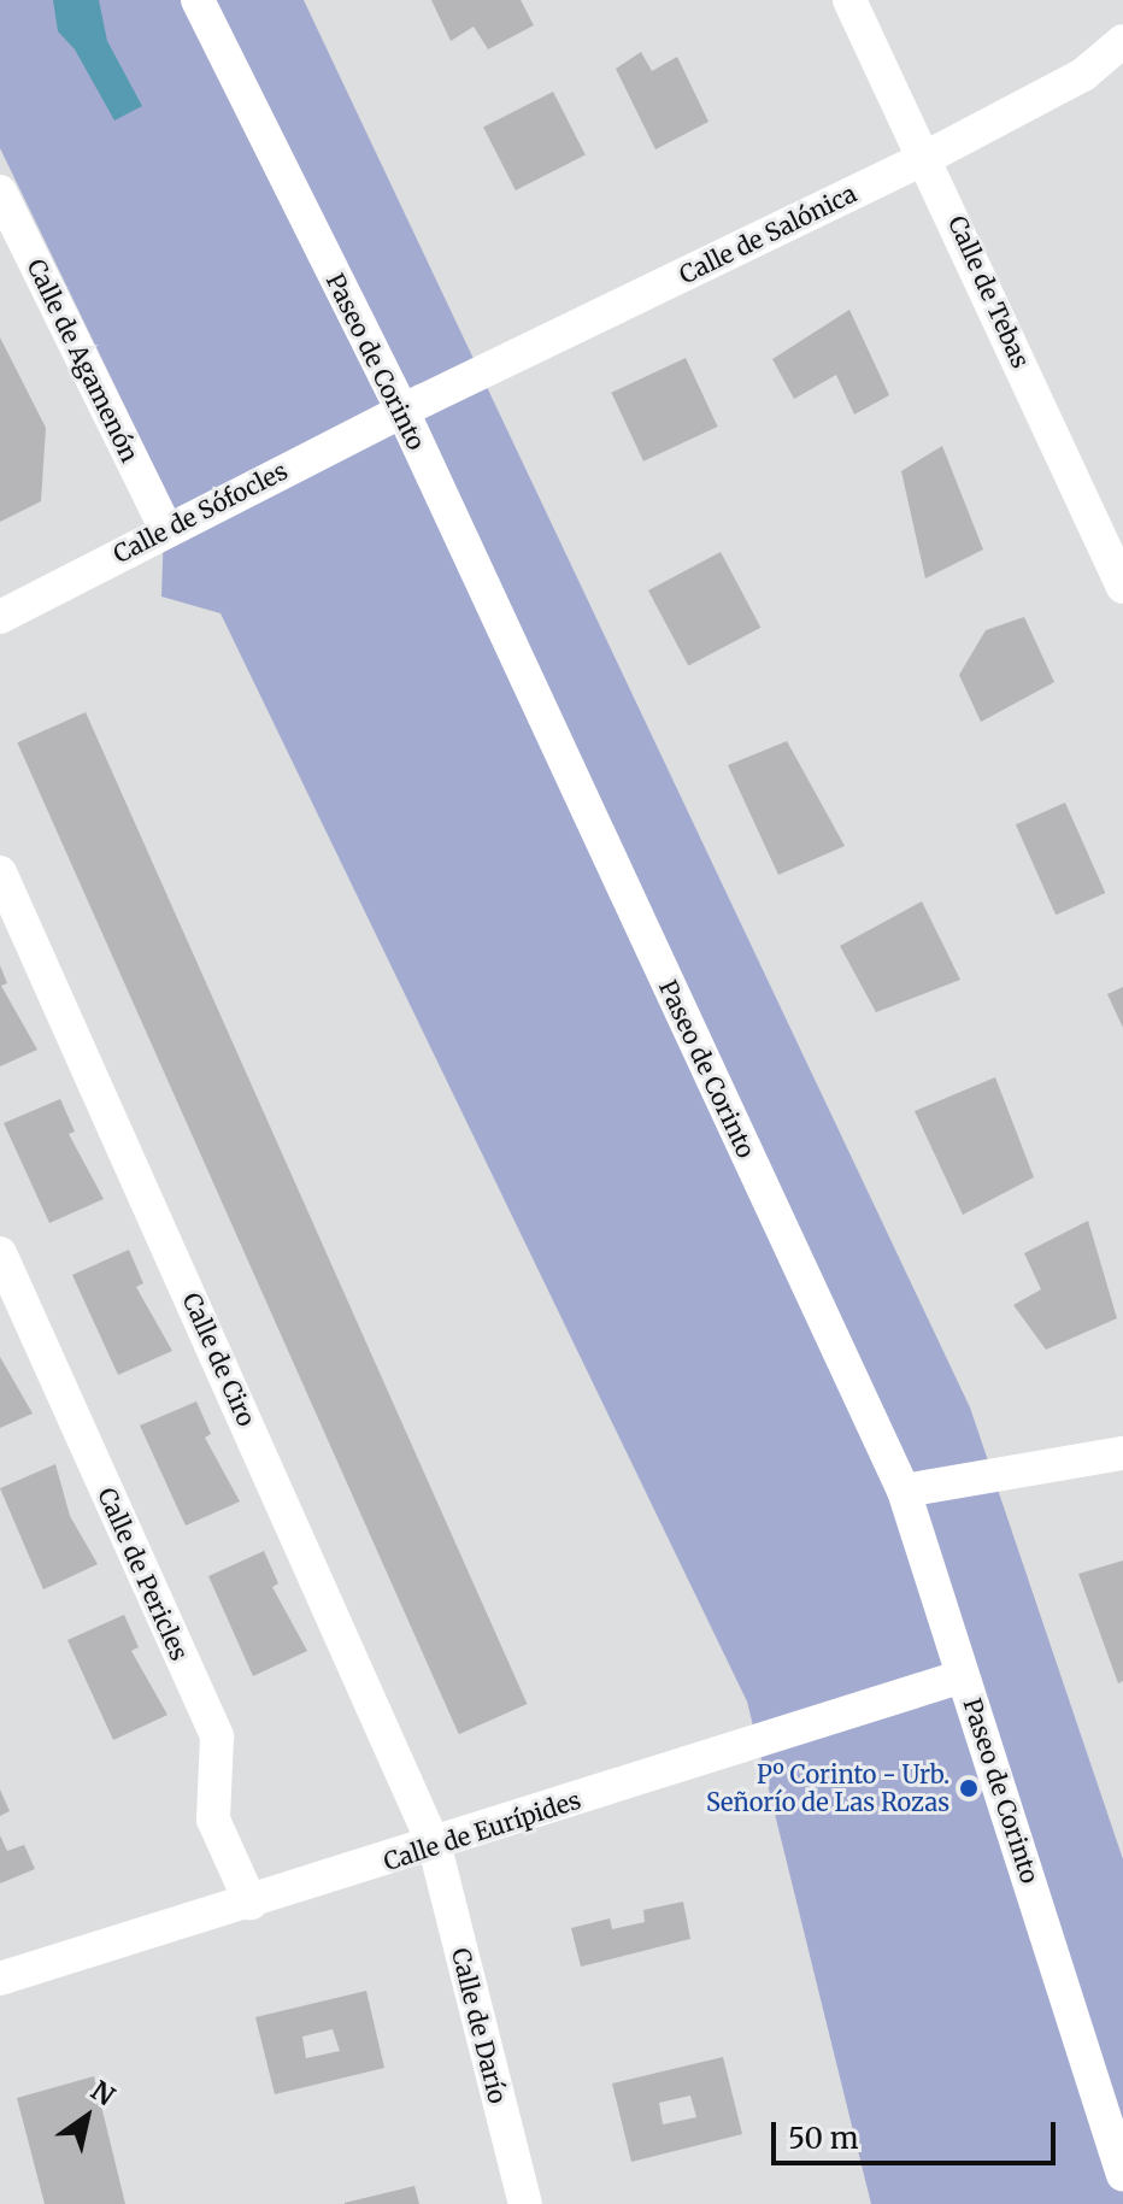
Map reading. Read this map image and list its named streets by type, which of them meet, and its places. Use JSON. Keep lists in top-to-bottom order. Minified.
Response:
{"streets":{"street":["Calle de Salónica","Calle de Tebas","Calle de Agamenón","Paseo de Corinto","Calle de Sófocles","Calle de Ciro","Calle de Pericles","Calle de Eurípides","Calle de Darío"]},"crossings":[["Calle de Salónica","Calle de Tebas"],["Calle de Salónica","Paseo de Corinto"],["Calle de Salónica","Calle de Sófocles"],["Calle de Agamenón","Calle de Sófocles"],["Paseo de Corinto","Calle de Sófocles"],["Paseo de Corinto","Calle de Eurípides"],["Calle de Ciro","Calle de Eurípides"],["Calle de Ciro","Calle de Darío"],["Calle de Pericles","Calle de Eurípides"],["Calle de Eurípides","Calle de Darío"]],"places":["Pº Corinto - Urb. Señorío de Las Rozas"],"scale_bar":"50 m","north":"top right"}
